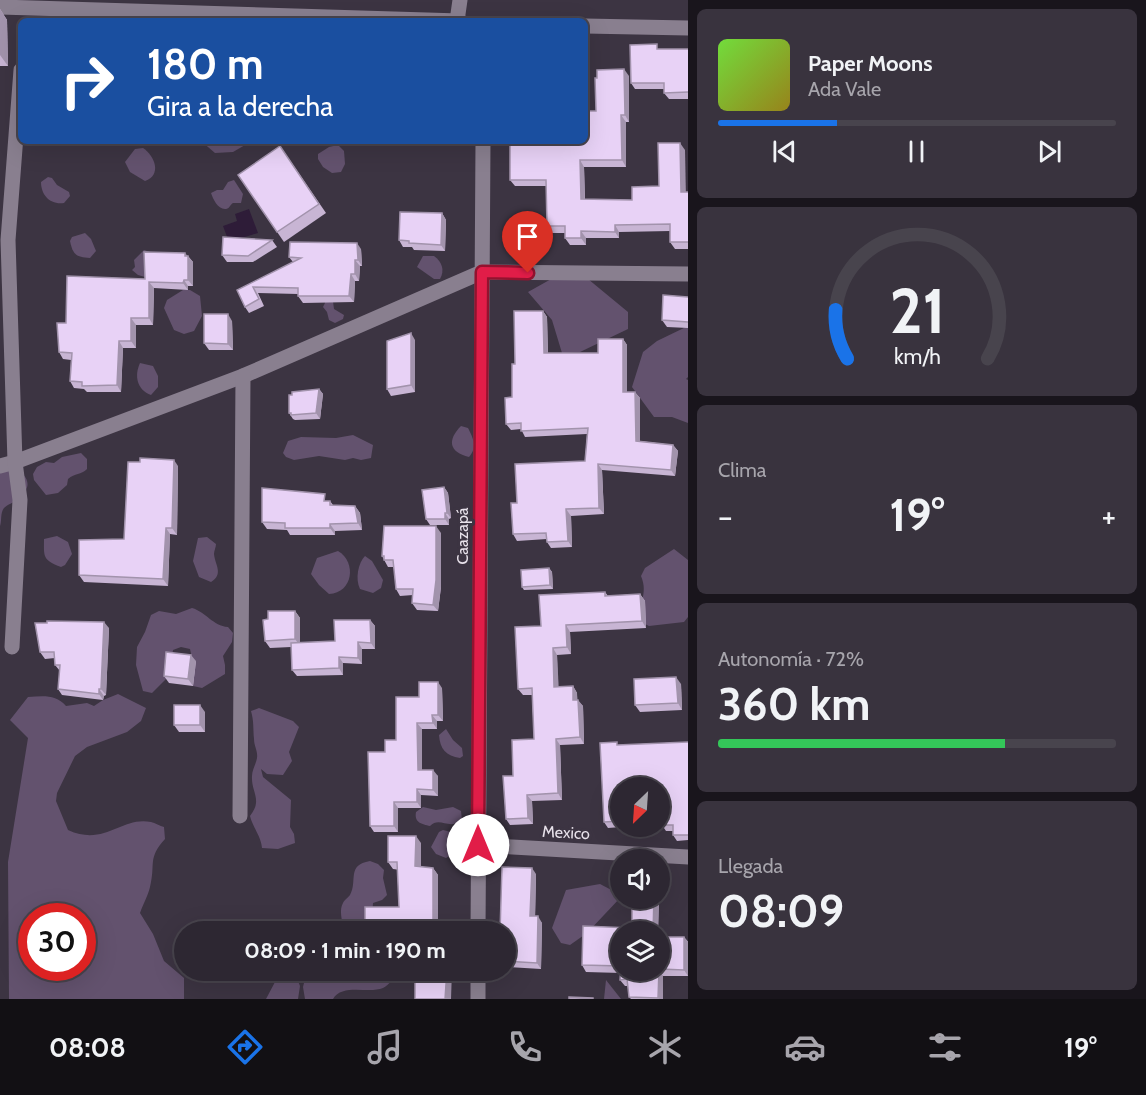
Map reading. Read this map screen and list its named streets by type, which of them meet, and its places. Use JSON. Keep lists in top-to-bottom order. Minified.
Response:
{"streets":{"street":["Caazapá","Mexico"]},"crossings":[["Caazapá","Mexico"]],"north":"bottom left","page":{"turn":["180 m","Gira a la derecha"],"song":["Paper Moons","Ada Vale"],"tile":["Clima",["Autonomía · 72%","360 km"],["Llegada","08:09"]],"heat":["−","19°","+"],"limit":"30","trip":"08:09 · 1 min · 190 m","tabs":["08:08","19°"],"gauge":["21","km/h"]}}
